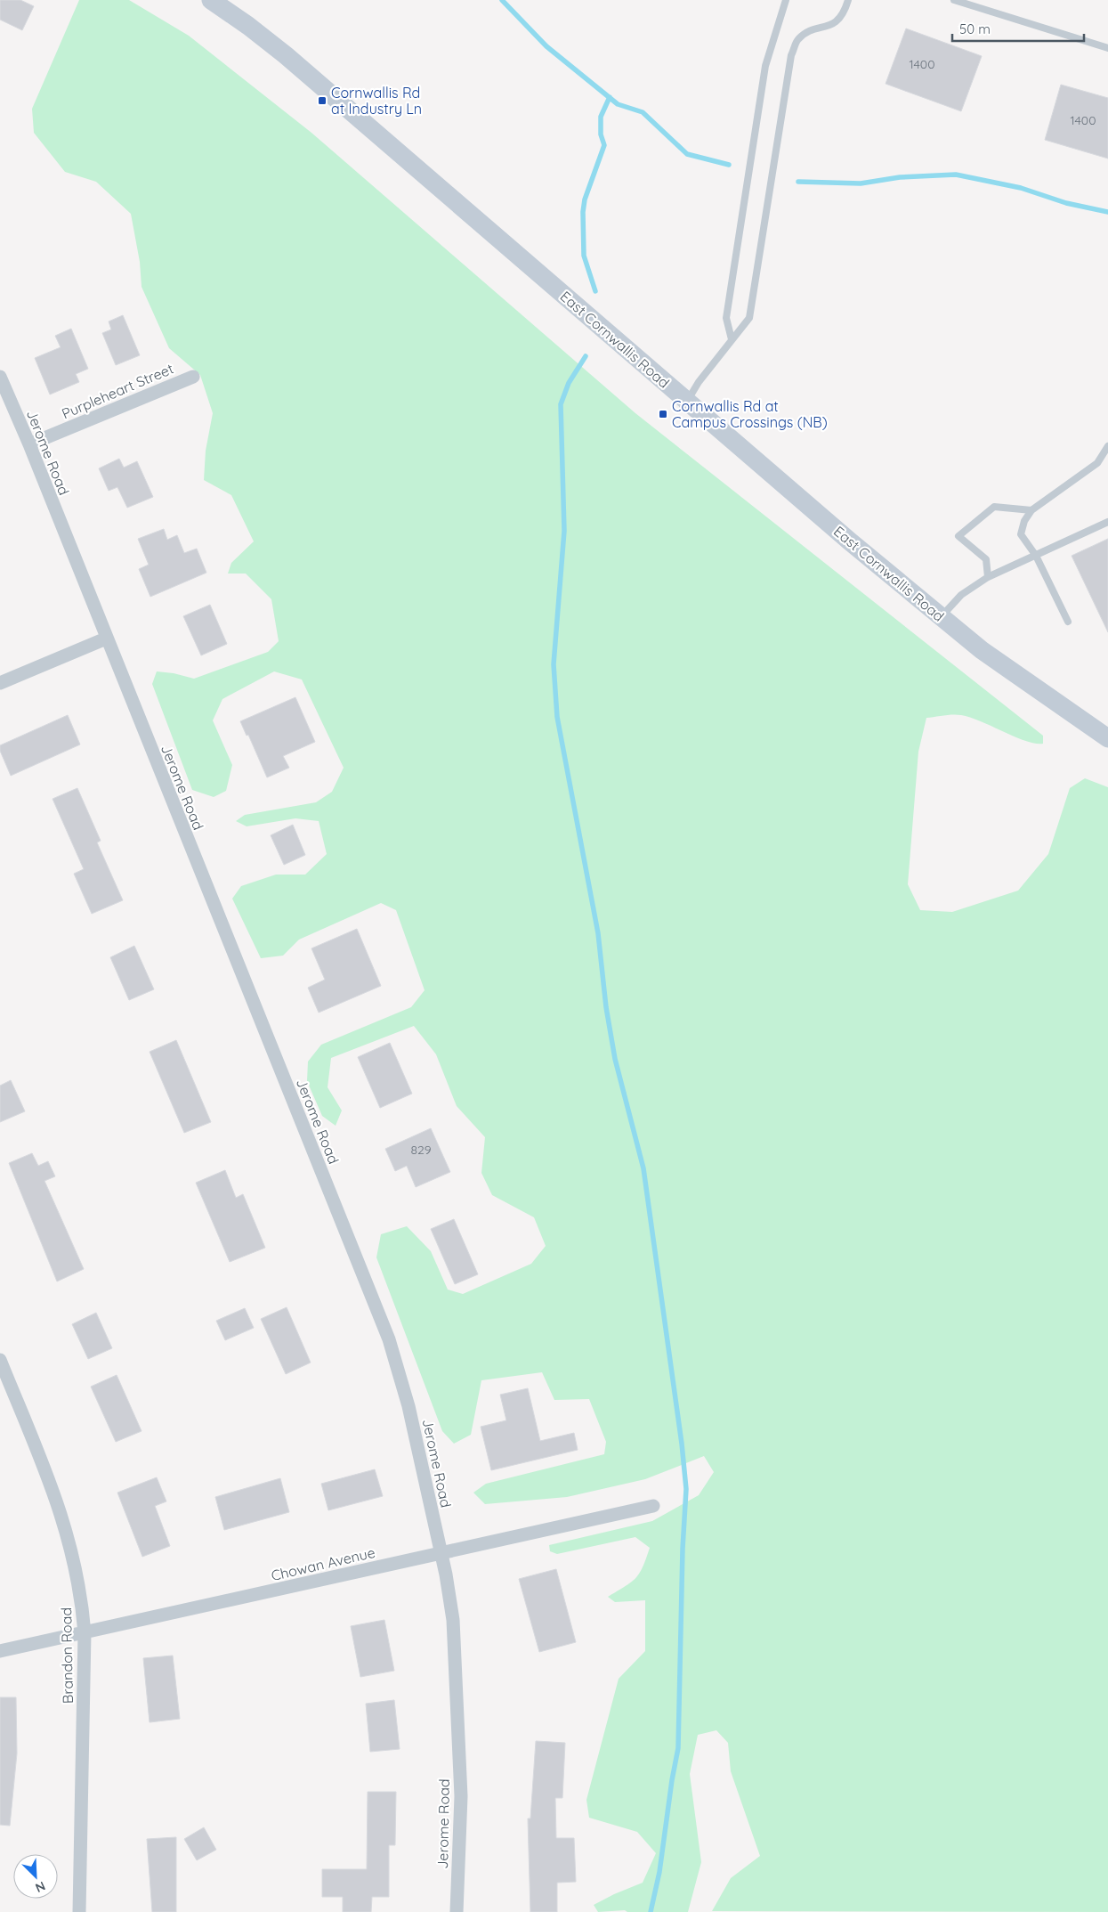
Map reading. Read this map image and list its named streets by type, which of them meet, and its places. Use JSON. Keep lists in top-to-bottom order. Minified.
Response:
{"streets":{"street":["East Cornwallis Road","Purpleheart Street","Jerome Road","Chowan Avenue","Brandon Road"]},"crossings":[["Purpleheart Street","Jerome Road"],["Jerome Road","Chowan Avenue"],["Chowan Avenue","Brandon Road"]],"places":{"transit":["Cornwallis Rd at Industry Ln","Cornwallis Rd at Campus Crossings (NB)"]},"house_numbers":["1400","1400","829"],"scale_bar":"50 m","north":"bottom right"}
